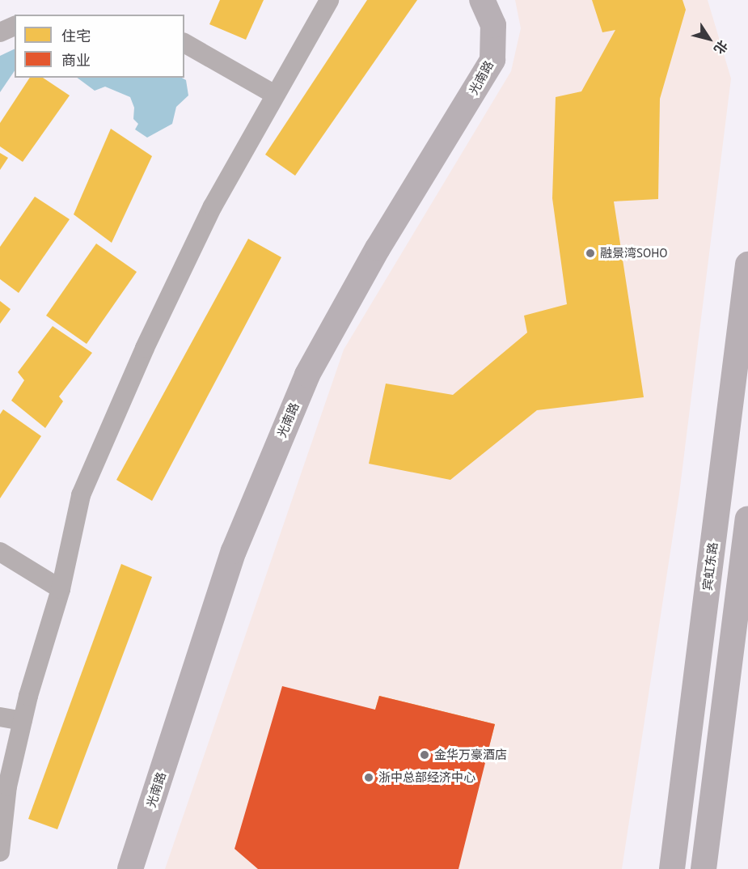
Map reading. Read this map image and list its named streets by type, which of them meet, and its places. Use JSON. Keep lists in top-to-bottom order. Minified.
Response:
{"streets":{"main road":["光南路","宾虹东路"]},"places":["融景湾SOHO","金华万豪酒店","浙中总部经济中心"],"legend":["住宅","商业"],"north":"bottom right"}
